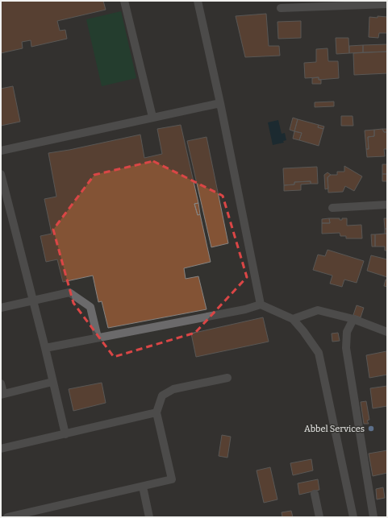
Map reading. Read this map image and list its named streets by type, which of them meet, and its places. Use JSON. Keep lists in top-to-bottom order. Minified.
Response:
{"places":["Abbel Services"]}
